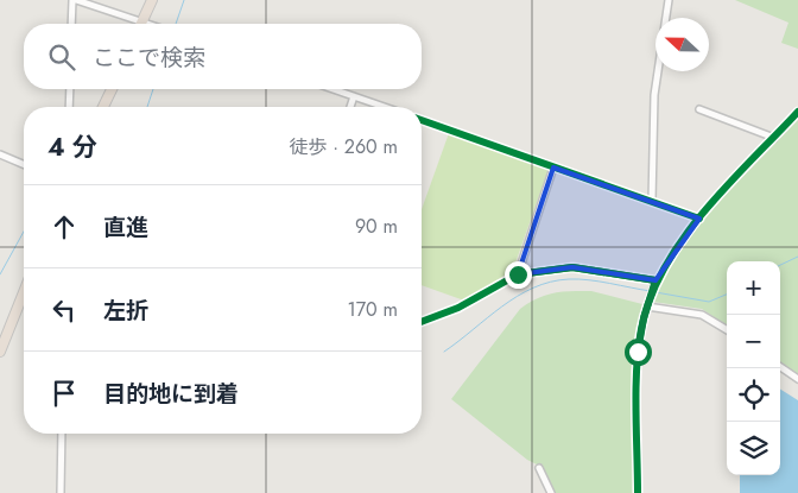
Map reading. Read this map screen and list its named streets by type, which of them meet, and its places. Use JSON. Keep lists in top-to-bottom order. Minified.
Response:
{"north":"left","page":{"search":"ここで検索","heading":["4 分","徒歩 · 260 m"],"list":[["直進","90 m"],["左折","170 m"],"目的地に到着"],"map_buttons":["+","−"]}}
